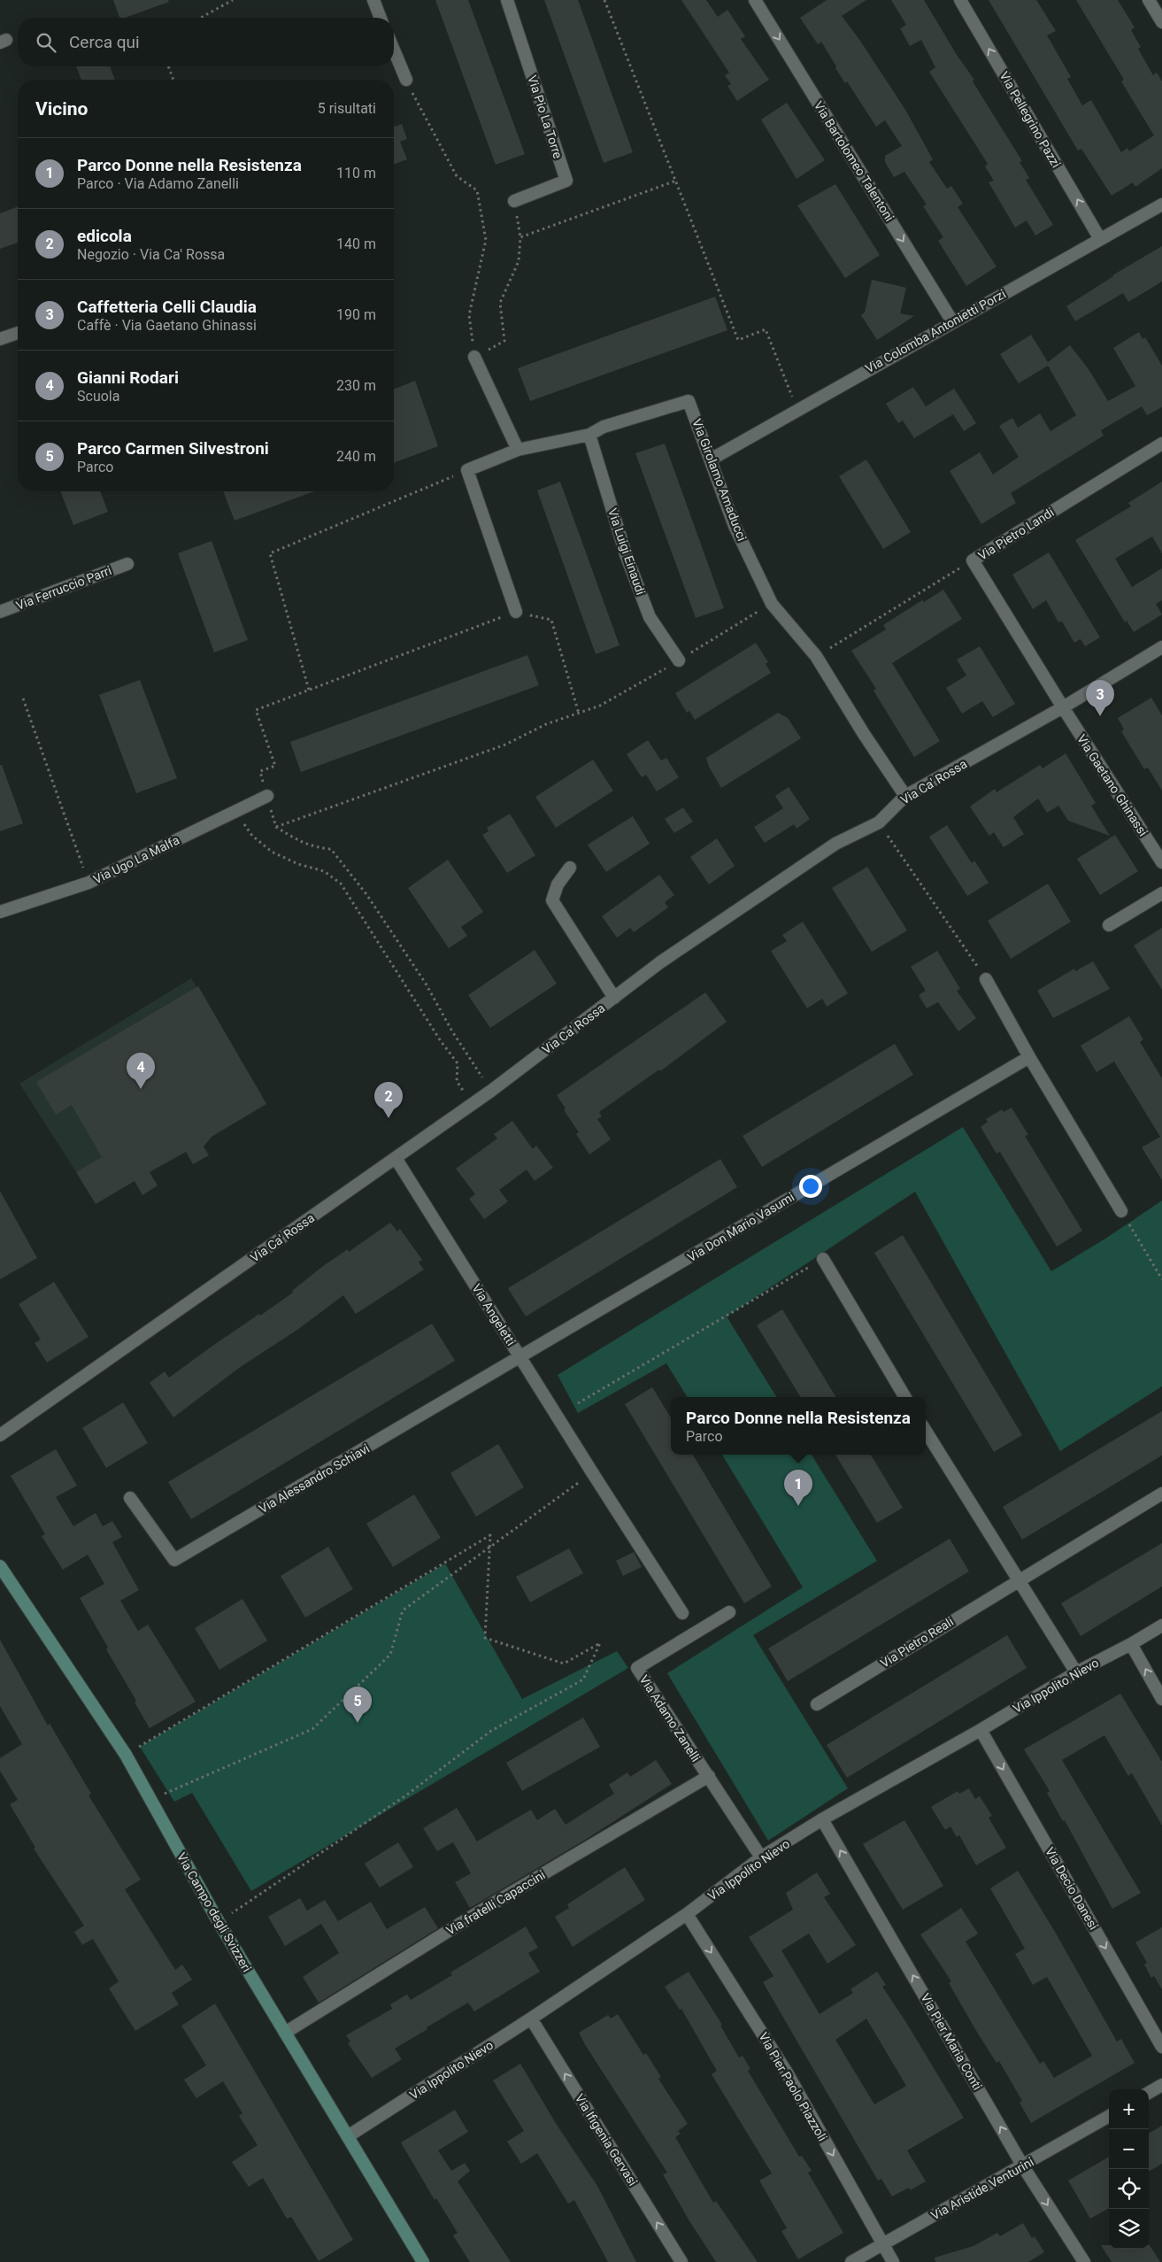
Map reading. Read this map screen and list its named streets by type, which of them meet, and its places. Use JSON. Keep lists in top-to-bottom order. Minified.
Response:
{"streets":{"main road":["Via Campo degli Svizzeri"],"street":["Via Pio La Torre","Via Pellegrino Pazzi","Via Bartolomeo Talentoni","Via Colomba Antonietti Porzi","Via Girolamo Amaducci","Via Pietro Landi","Via Luigi Einaudi","Via Ferruccio Parri","Via Ca' Rossa","Via Gaetano Ghinassi","Via Ugo La Malfa","Via Don Mario Vasumi","Via Angeletti","Via Alessandro Schiavi","Via Pietro Reali","Via Ippolito Nievo","Via Adamo Zanelli","Via Decio Danesi","Via fratelli Capaccini","Via Pier Maria Conti","Via Pier Paolo Piazzoli","Via Ifigenia Gervasi","Via Aristide Venturini"]},"crossings":[["Via Pellegrino Pazzi","Via Colomba Antonietti Porzi"],["Via Bartolomeo Talentoni","Via Colomba Antonietti Porzi"],["Via Colomba Antonietti Porzi","Via Girolamo Amaducci"],["Via Girolamo Amaducci","Via Luigi Einaudi"],["Via Girolamo Amaducci","Via Ca' Rossa"],["Via Pietro Landi","Via Ca' Rossa"],["Via Pietro Landi","Via Gaetano Ghinassi"],["Via Ca' Rossa","Via Gaetano Ghinassi"],["Via Ca' Rossa","Via Angeletti"],["Via Don Mario Vasumi","Via Angeletti"],["Via Don Mario Vasumi","Via Alessandro Schiavi"],["Via Angeletti","Via Alessandro Schiavi"],["Via Ippolito Nievo","Via Adamo Zanelli"],["Via Ippolito Nievo","Via Decio Danesi"],["Via Ippolito Nievo","Via Campo degli Svizzeri"],["Via Ippolito Nievo","Via Pier Maria Conti"],["Via Ippolito Nievo","Via Pier Paolo Piazzoli"],["Via Ippolito Nievo","Via Ifigenia Gervasi"],["Via Adamo Zanelli","Via fratelli Capaccini"],["Via fratelli Capaccini","Via Campo degli Svizzeri"],["Via Pier Maria Conti","Via Aristide Venturini"],["Via Pier Paolo Piazzoli","Via Aristide Venturini"]],"one_way":["Via Pellegrino Pazzi","Via Bartolomeo Talentoni","Via Decio Danesi","Via Pier Paolo Piazzoli","Via Ifigenia Gervasi"],"page":{"search":"Cerca qui","heading":["Vicino","5 risultati"],"list":[{"mark":"1","name":"Parco Donne nella Resistenza","note":"Parco · Via Adamo Zanelli","value":"110 m"},{"mark":"2","name":"edicola","note":"Negozio · Via Ca' Rossa","value":"140 m"},{"mark":"3","name":"Caffetteria Celli Claudia","note":"Caffè · Via Gaetano Ghinassi","value":"190 m"},{"mark":"4","name":"Gianni Rodari","note":"Scuola","value":"230 m"},{"mark":"5","name":"Parco Carmen Silvestroni","note":"Parco","value":"240 m"}],"pins":["3","4","2","1","5"],"popup":["Parco Donne nella Resistenza","Parco"],"map_buttons":["+","−"]}}
